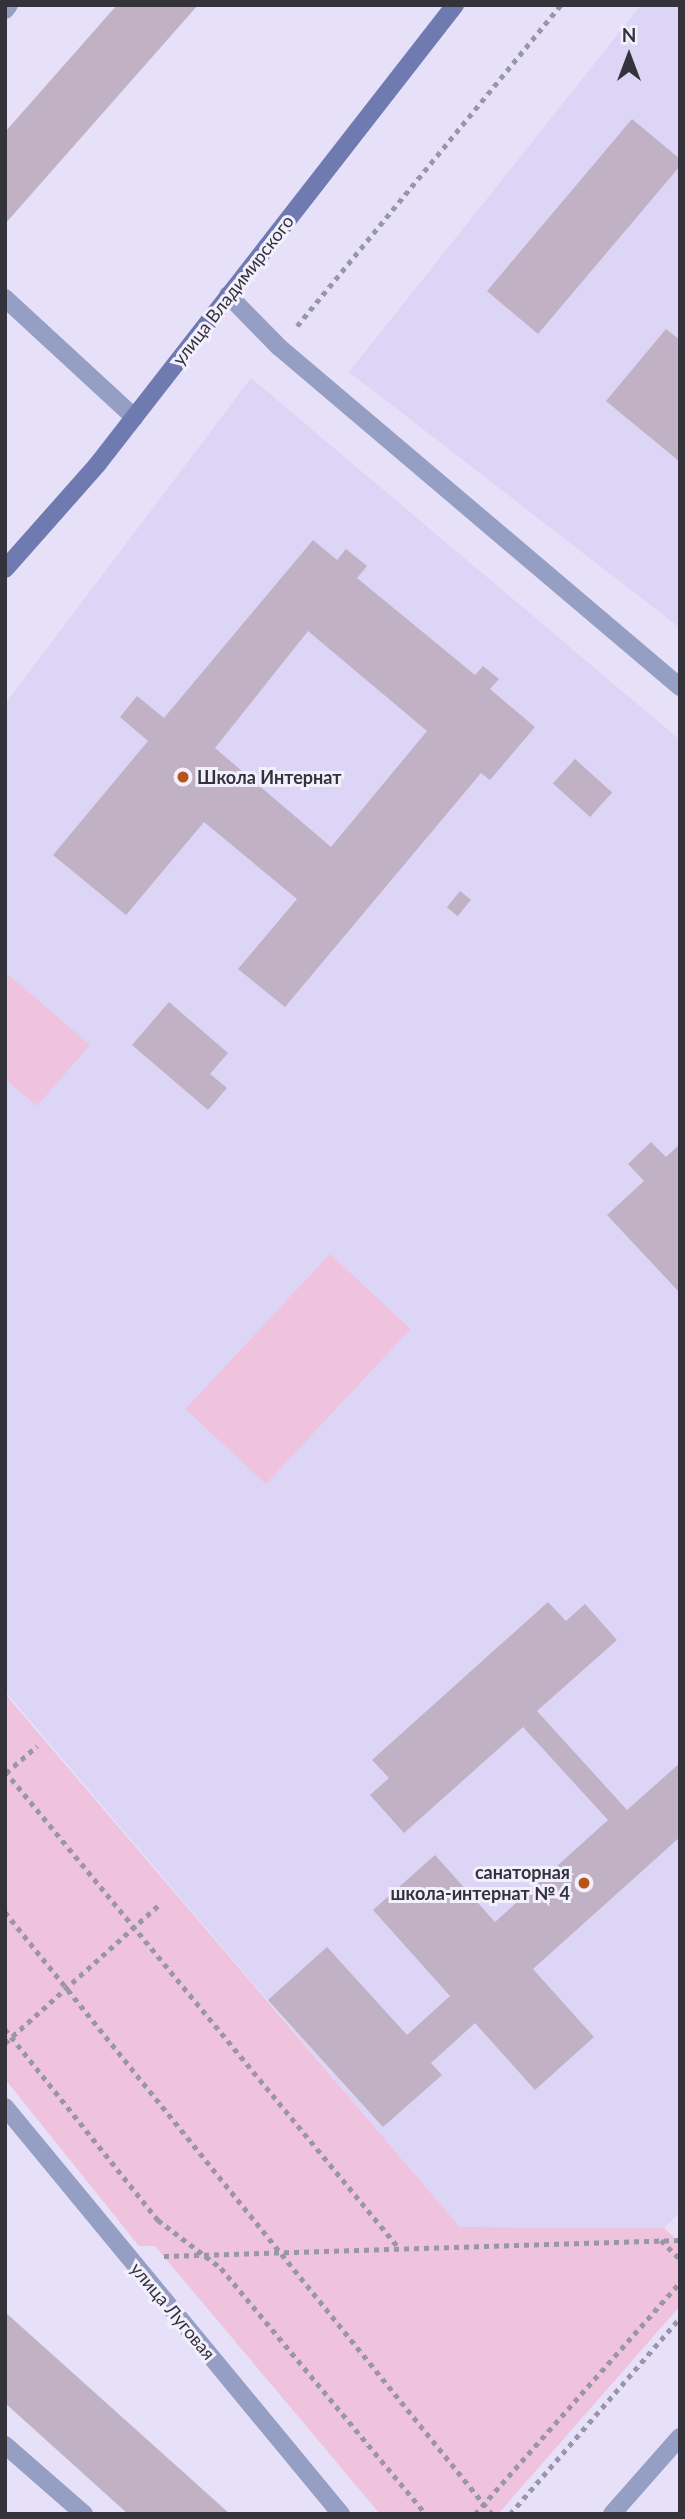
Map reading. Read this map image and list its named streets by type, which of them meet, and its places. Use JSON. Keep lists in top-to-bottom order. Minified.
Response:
{"streets":{"street":["улица Владимирского","улица Луговая"]},"places":["Школа Интернат","санаторная школа-интернат № 4"],"north":"top"}
